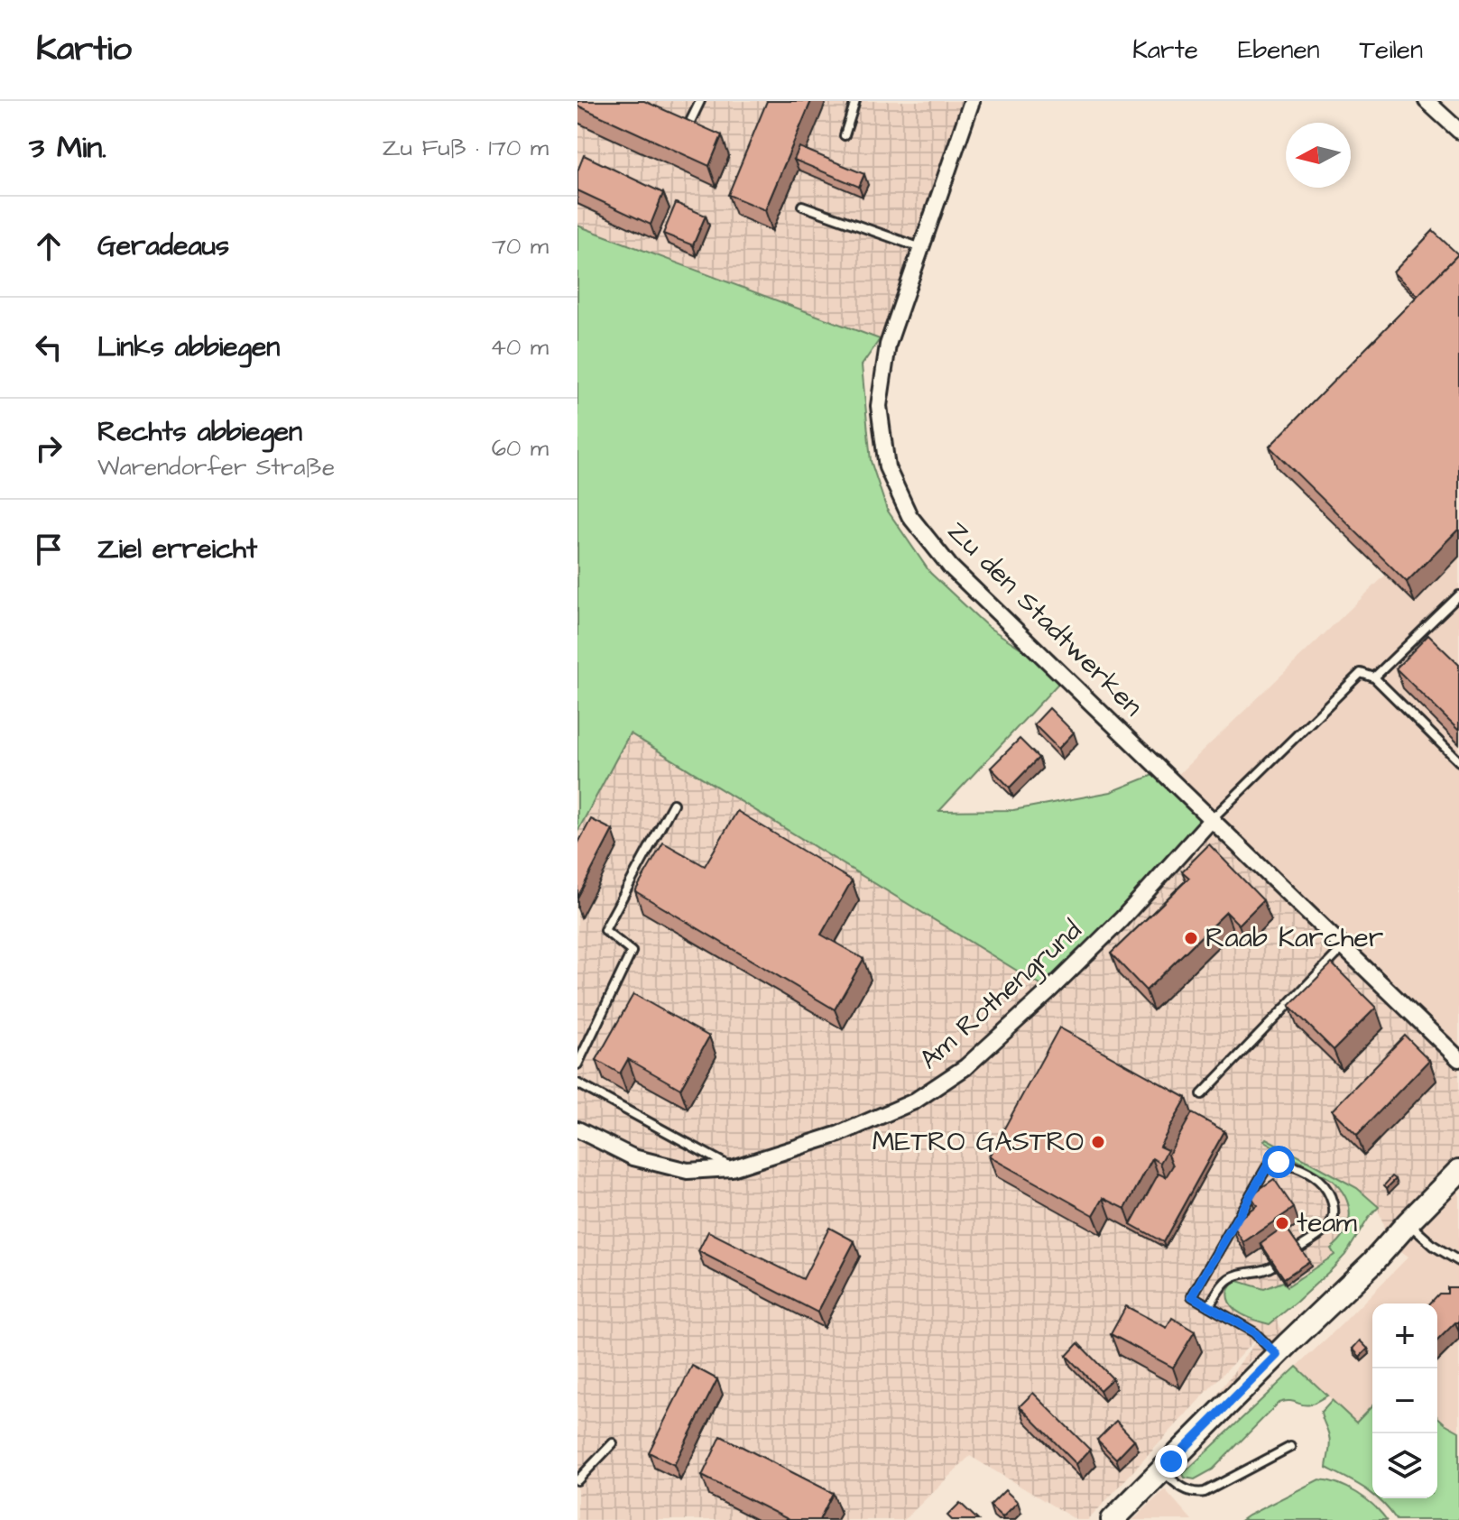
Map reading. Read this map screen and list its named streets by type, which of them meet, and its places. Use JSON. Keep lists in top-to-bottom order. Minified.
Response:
{"streets":{"street":["Zu den Stadtwerken","Am Rothengrund"]},"crossings":[["Zu den Stadtwerken","Am Rothengrund"]],"places":["Raab Karcher","METRO GASTRO","team"],"north":"left","page":{"header":"Kartio","nav":["Karte","Ebenen","Teilen"],"heading":["3 Min.","Zu Fuß · 170 m"],"list":[["Geradeaus","70 m"],["Links abbiegen","40 m"],["Rechts abbiegen","Warendorfer Straße","60 m"],"Ziel erreicht"],"map_buttons":["+","−"]}}
